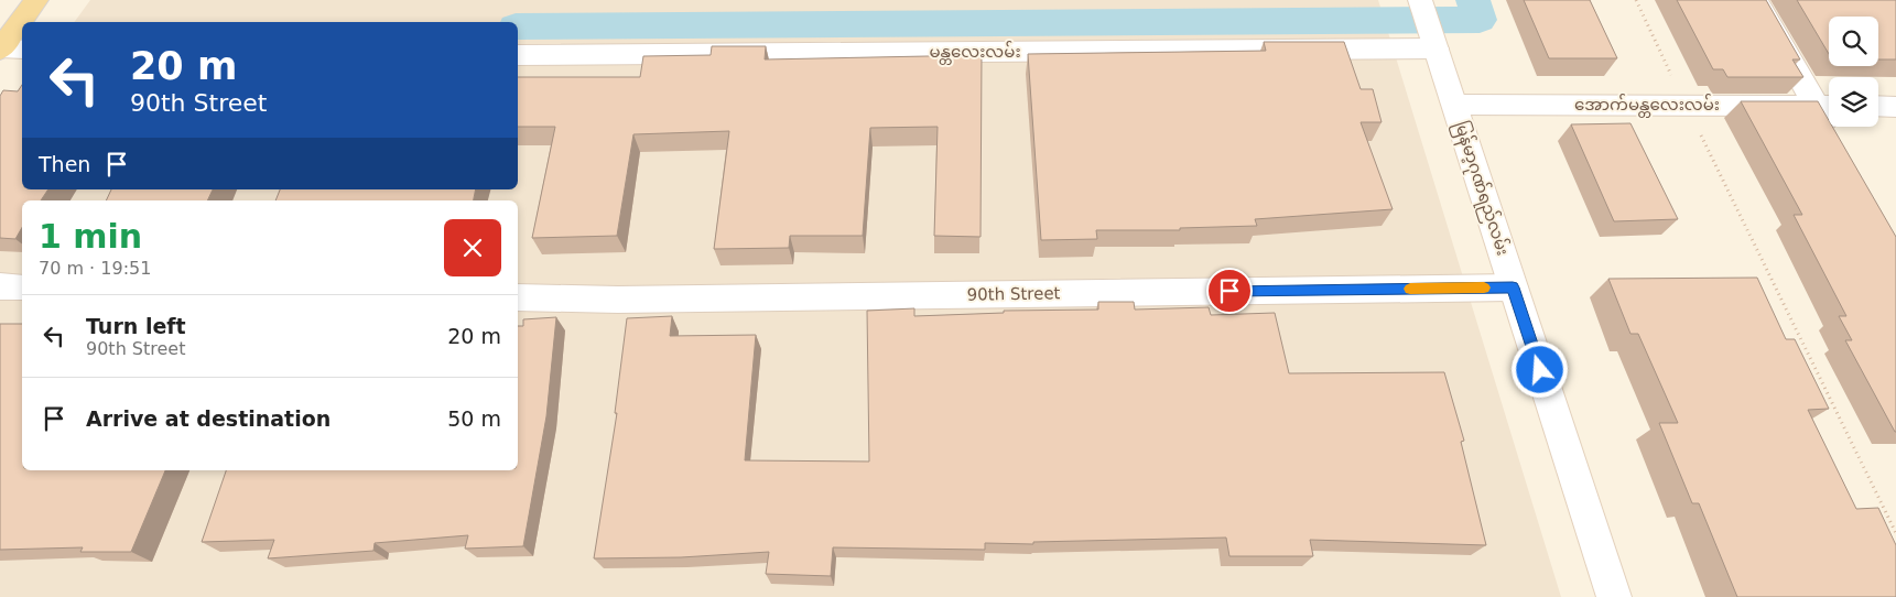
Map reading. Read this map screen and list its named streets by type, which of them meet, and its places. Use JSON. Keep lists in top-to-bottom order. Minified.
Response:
{"streets":{"street":["မန္တလေးလမ်း","အောက်မန္တလေးလမ်း","မြန်မာ့ဂုဏ်ရည်လမ်း","90th Street"]},"crossings":[["မန္တလေးလမ်း","မြန်မာ့ဂုဏ်ရည်လမ်း"],["အောက်မန္တလေးလမ်း","မြန်မာ့ဂုဏ်ရည်လမ်း"],["မြန်မာ့ဂုဏ်ရည်လမ်း","90th Street"]],"page":{"turn":["20 m","90th Street"],"then":"Then","heading":["1 min","70 m · 19:51"],"list":[{"name":"Turn left","note":"90th Street","value":"20 m"},{"name":"Arrive at destination","value":"50 m"}]}}
